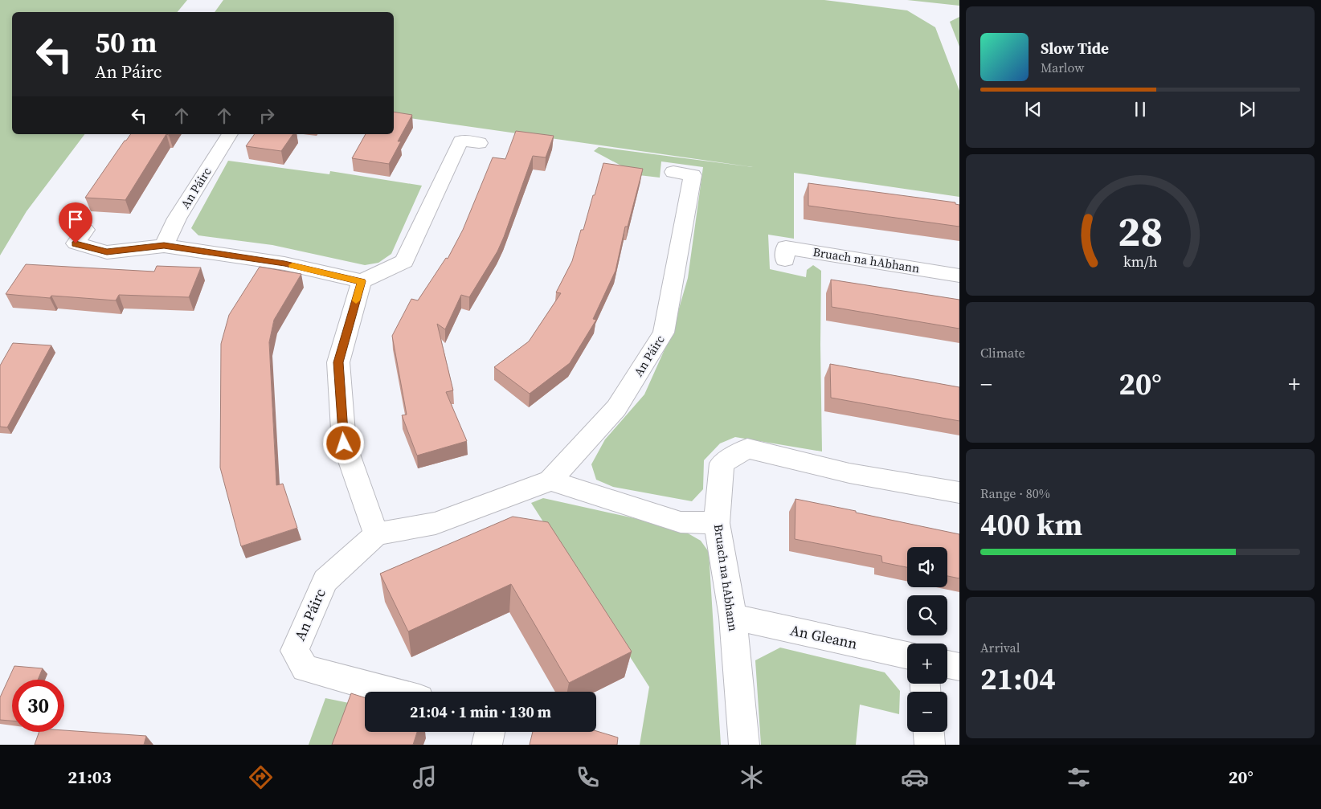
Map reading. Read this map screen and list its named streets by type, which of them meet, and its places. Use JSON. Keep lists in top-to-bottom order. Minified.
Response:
{"streets":{"street":["An Páirc","Bruach na hAbhann","An Gleann"]},"crossings":[["Bruach na hAbhann","An Gleann"]],"page":{"turn":["50 m","An Páirc"],"song":["Slow Tide","Marlow"],"tile":["Climate",["Range · 80%","400 km"],["Arrival","21:04"]],"heat":["−","20°","+"],"map_buttons":["+","−"],"limit":"30","trip":"21:04 · 1 min · 130 m","tabs":["21:03","20°"],"gauge":["28","km/h"]}}
